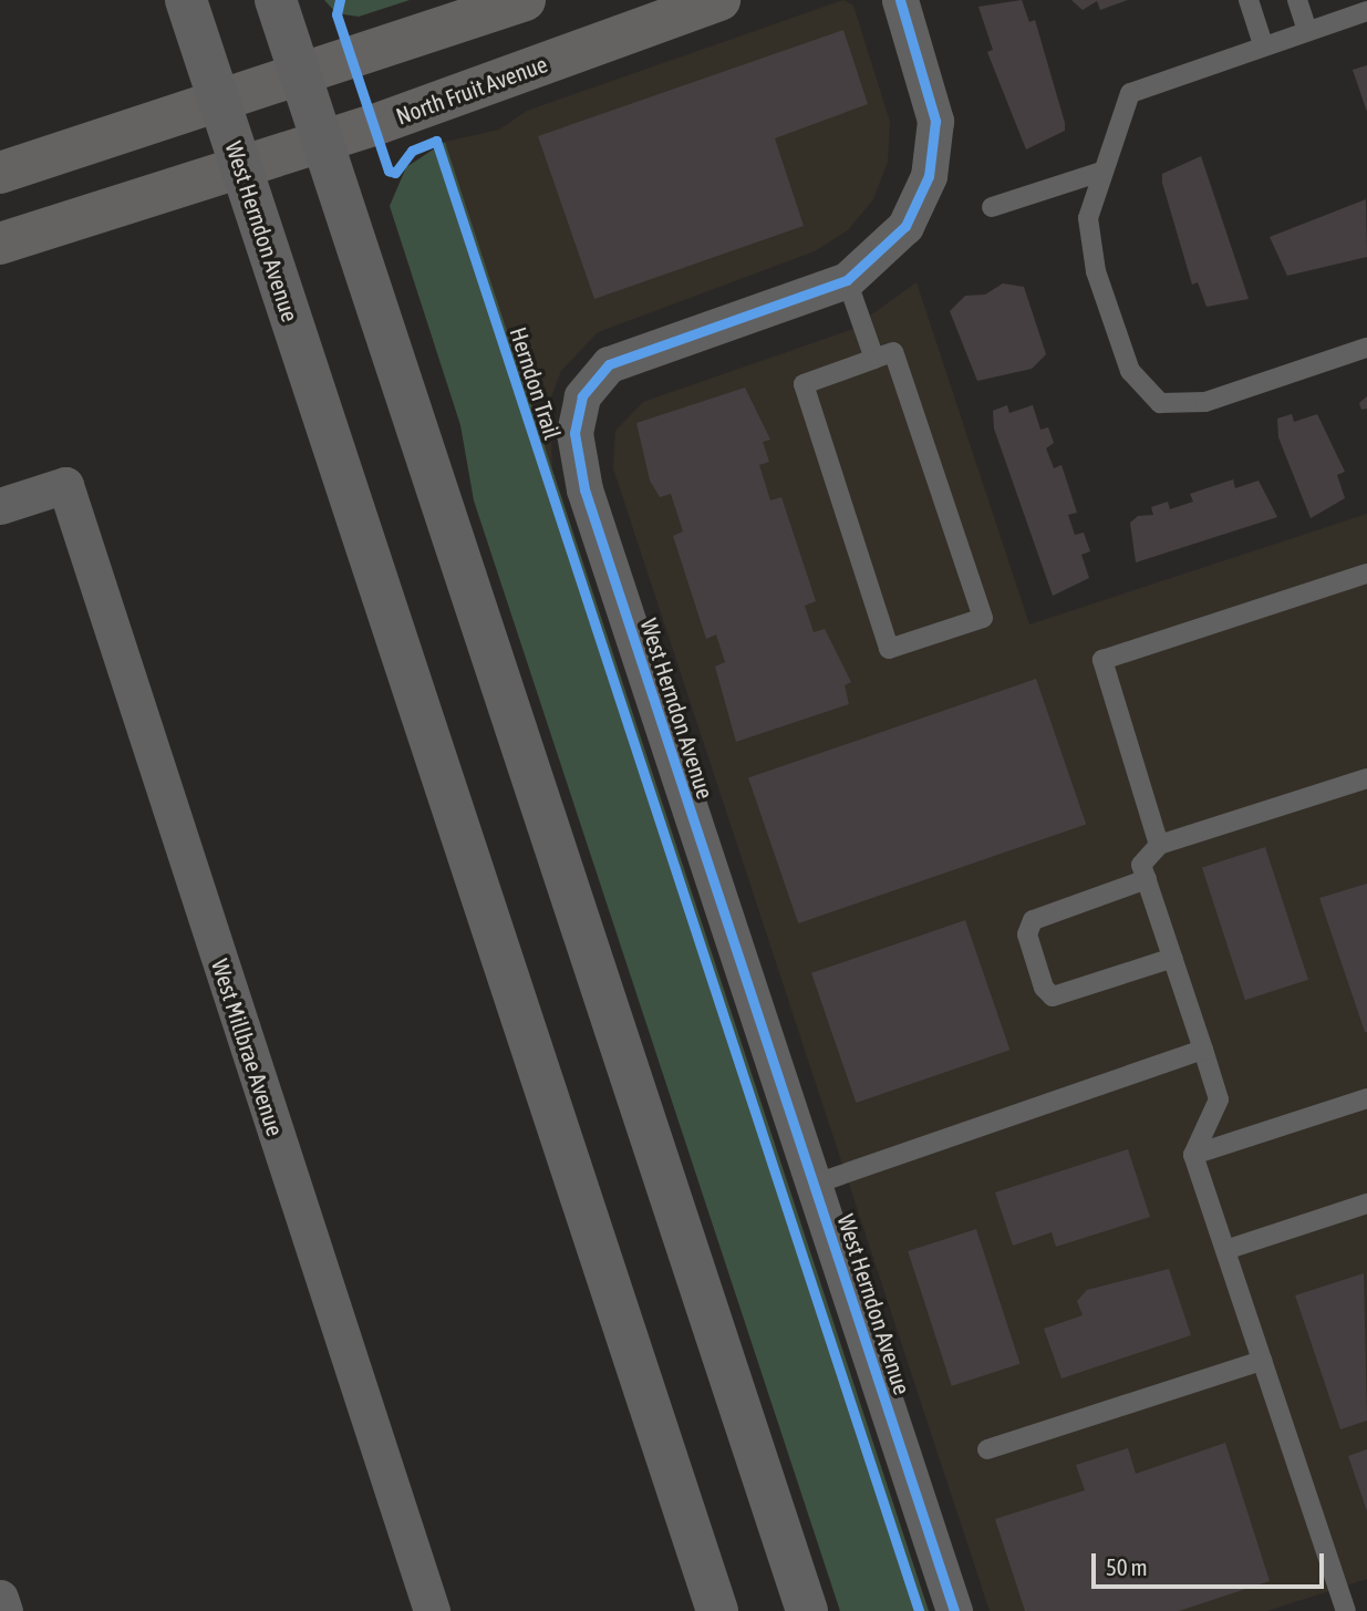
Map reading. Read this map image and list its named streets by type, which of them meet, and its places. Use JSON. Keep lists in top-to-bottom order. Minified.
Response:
{"streets":{"main road":["West Herndon Avenue"],"street":["North Fruit Avenue","West Millbrae Avenue"],"cycle path":["Herndon Trail"]},"crossings":[["North Fruit Avenue","West Herndon Avenue"]],"scale_bar":"50 m"}
